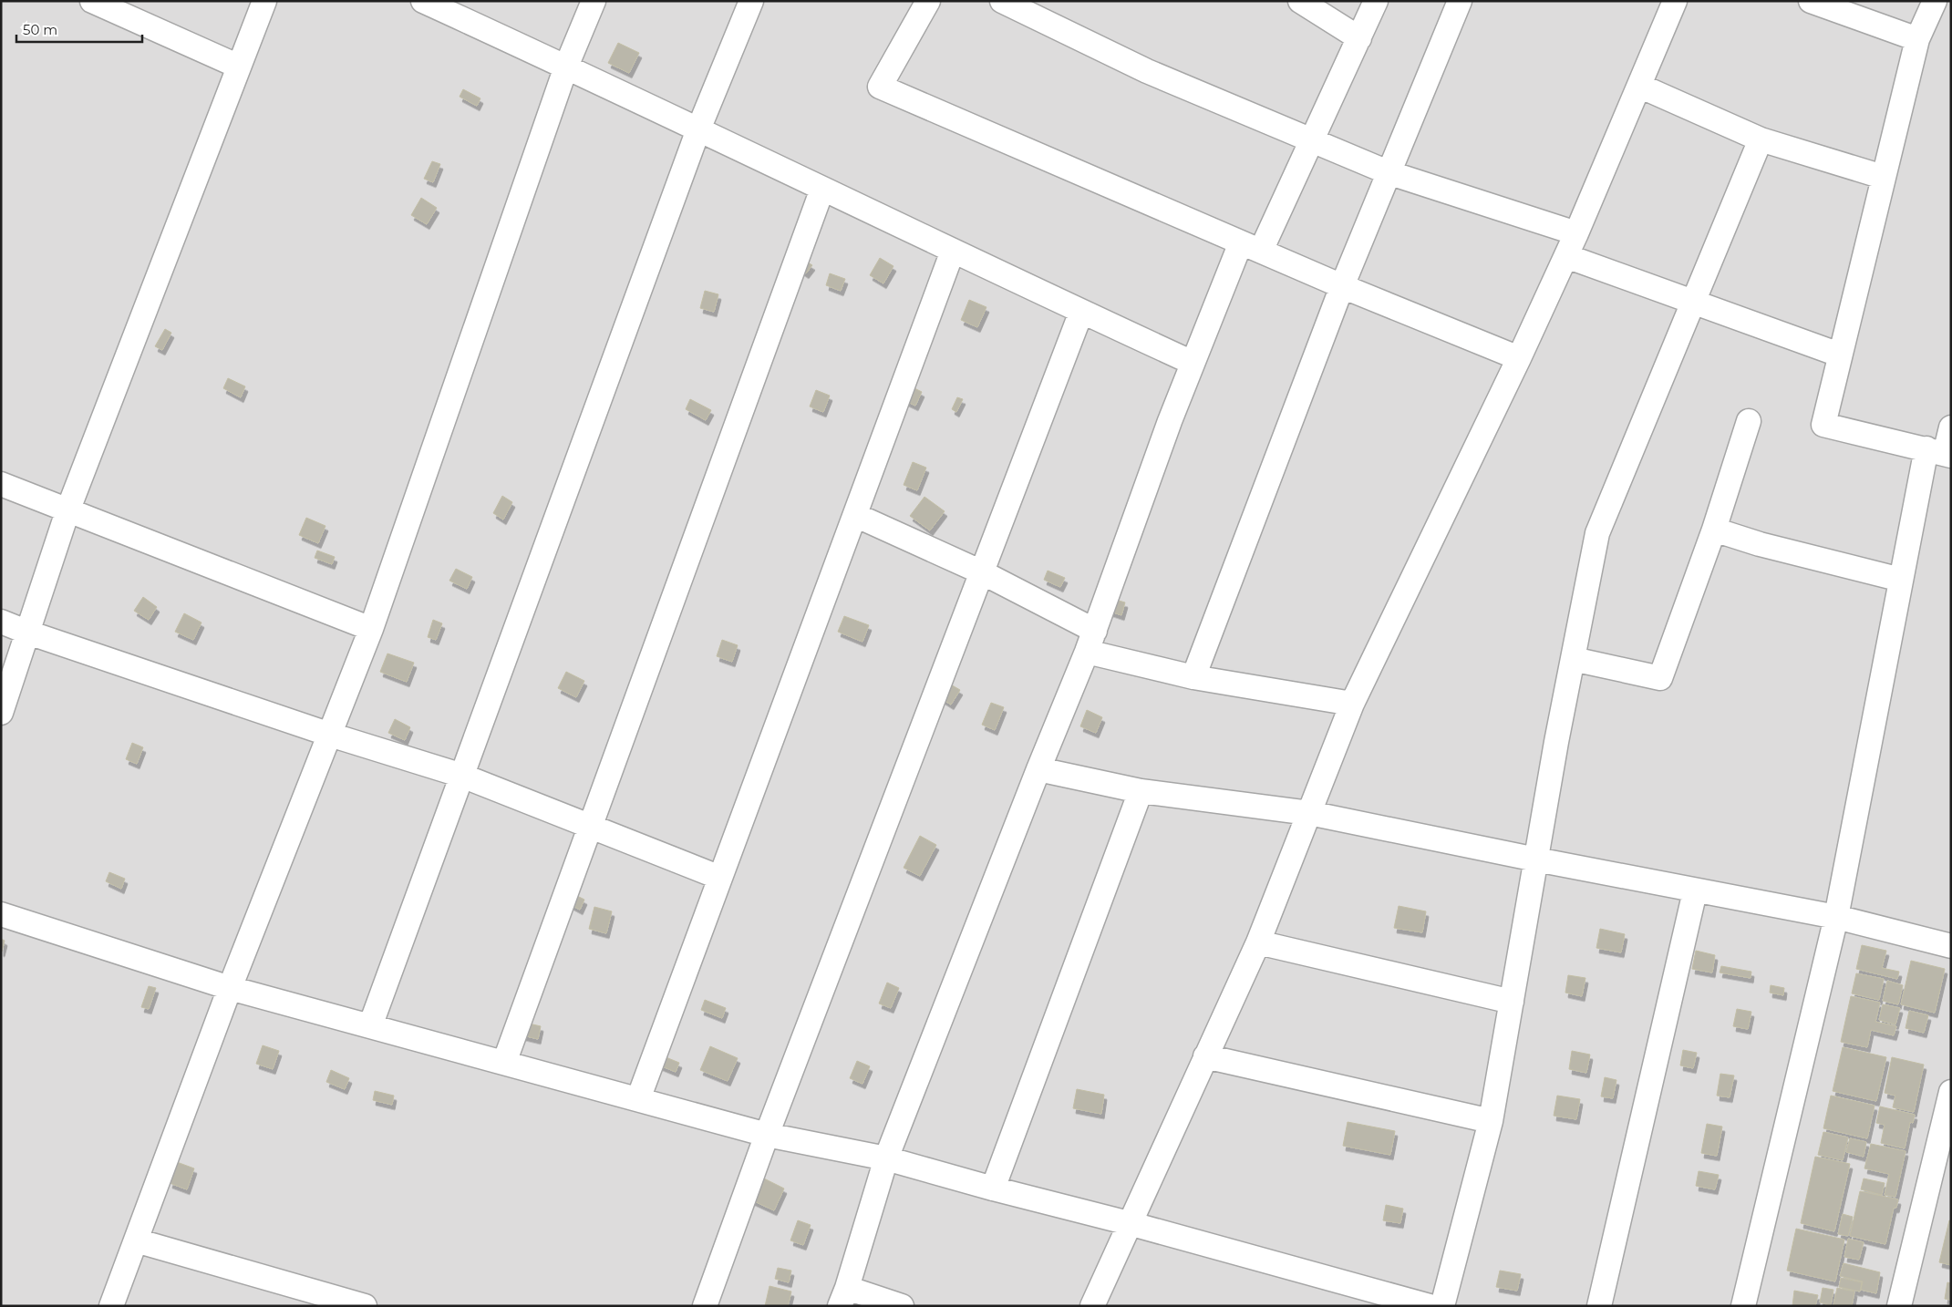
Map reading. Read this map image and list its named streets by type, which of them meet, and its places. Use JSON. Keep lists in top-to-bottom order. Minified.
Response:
{"scale_bar":"50 m"}
